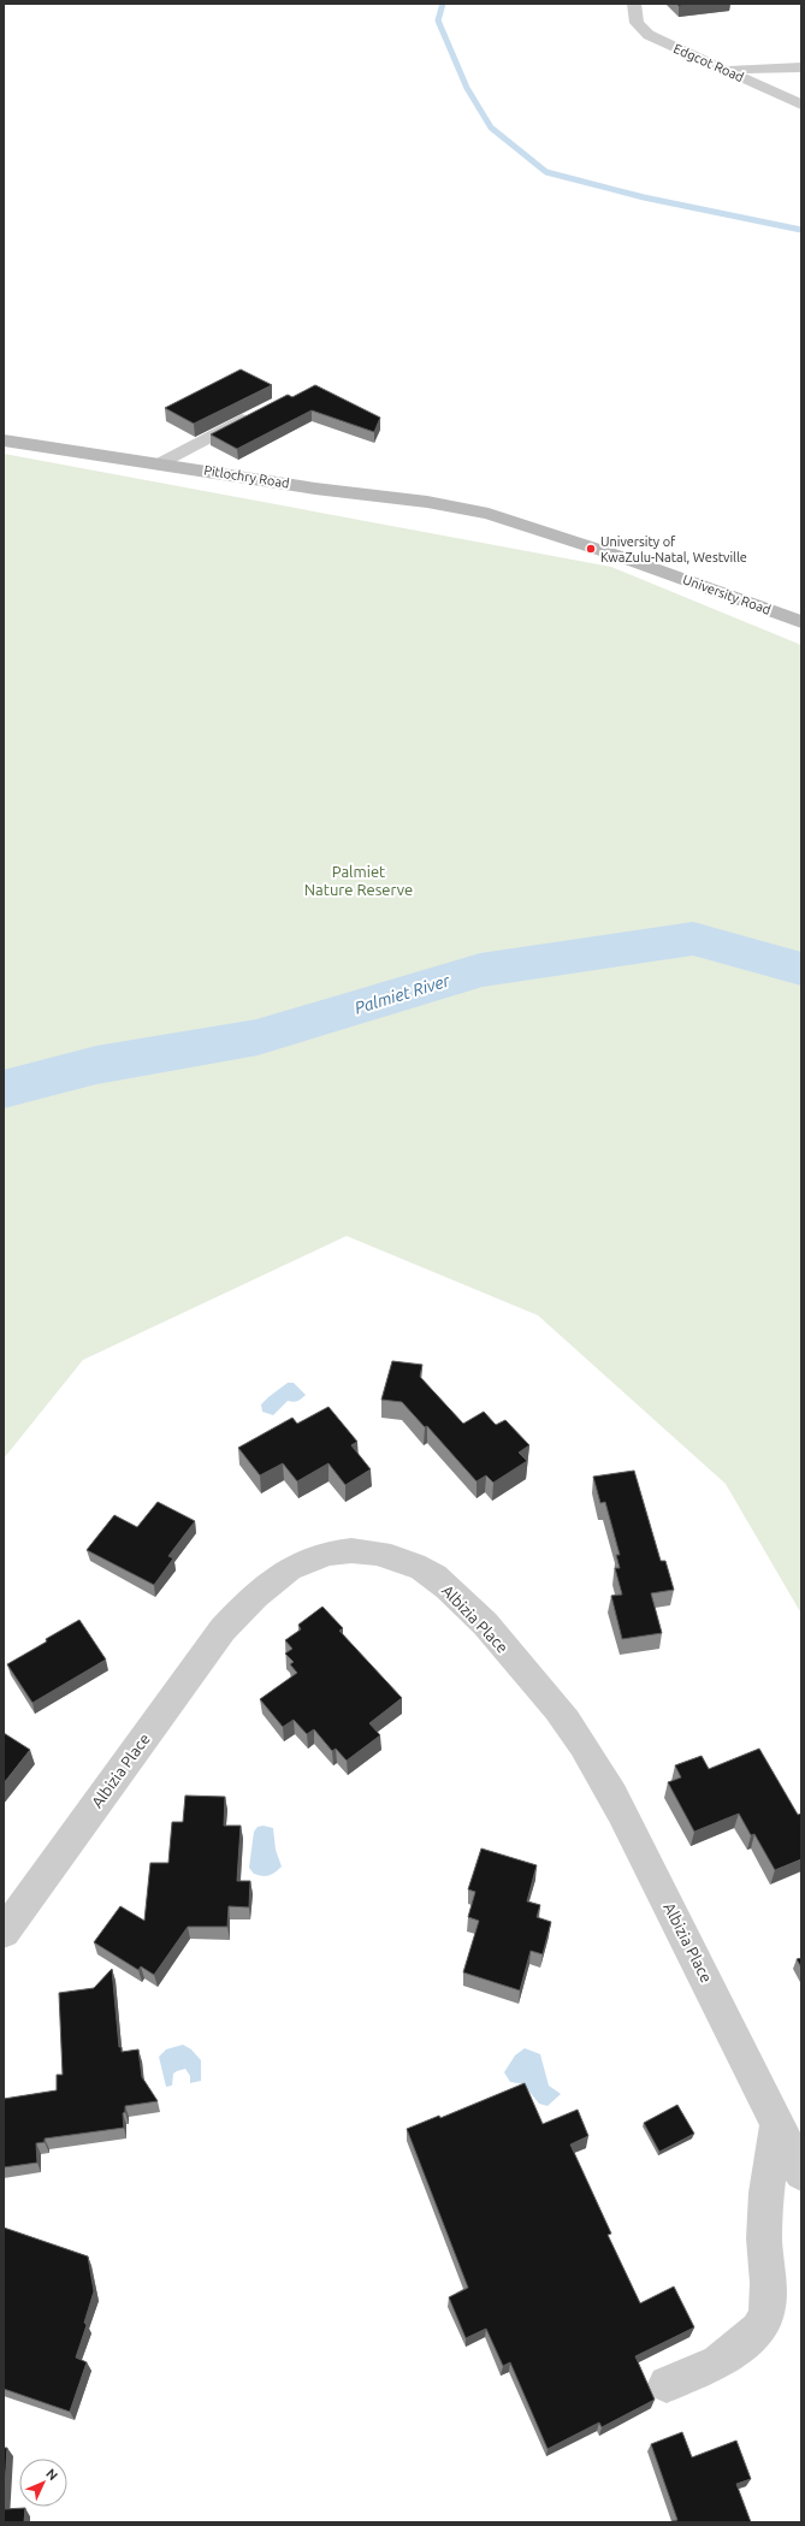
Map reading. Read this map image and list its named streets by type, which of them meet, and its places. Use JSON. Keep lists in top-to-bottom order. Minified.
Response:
{"streets":{"street":["Edgcot Road","Pitlochry Road","University Road","Albizia Place"]},"crossings":[["Pitlochry Road","University Road"]],"water":["Palmiet River"],"parks":["Palmiet Nature Reserve"],"places":["University of KwaZulu-Natal, Westville"],"north":"top right"}
